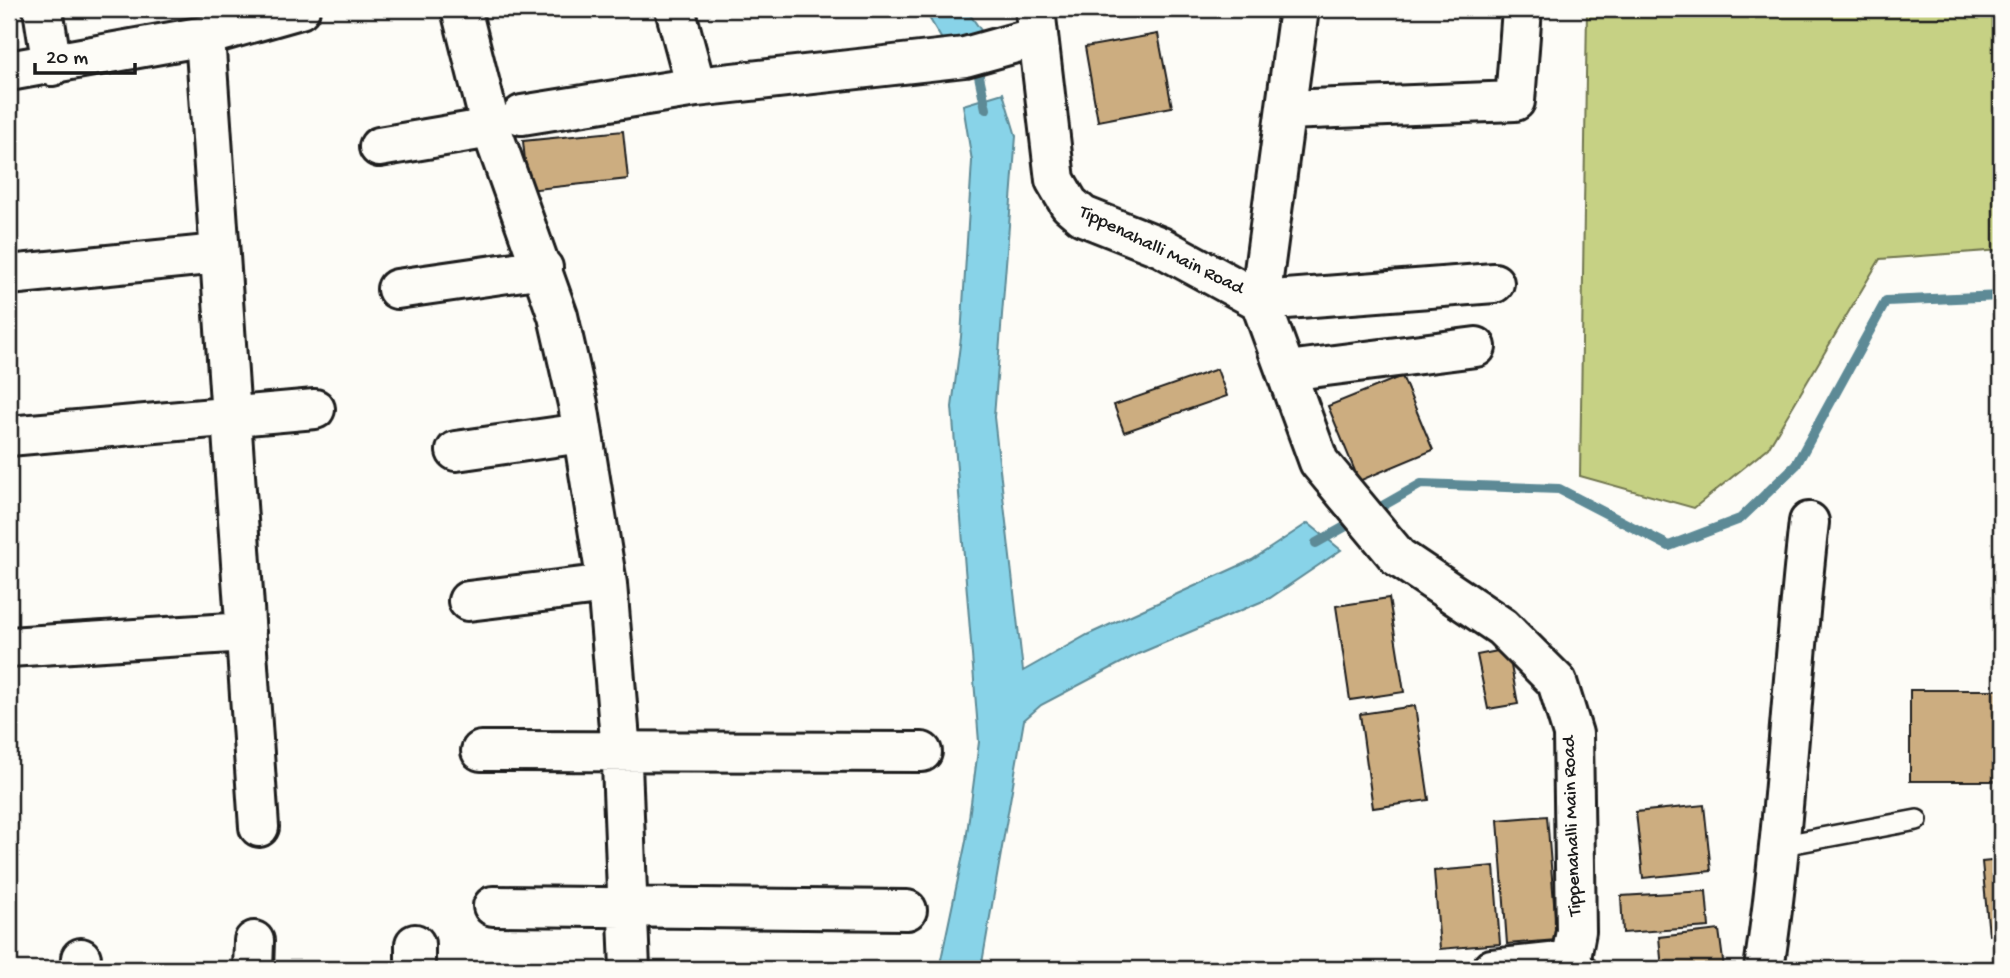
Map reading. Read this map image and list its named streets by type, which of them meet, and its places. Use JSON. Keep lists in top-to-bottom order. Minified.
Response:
{"streets":{"street":["Tippenahalli Main Road"]},"scale_bar":"20 m"}
